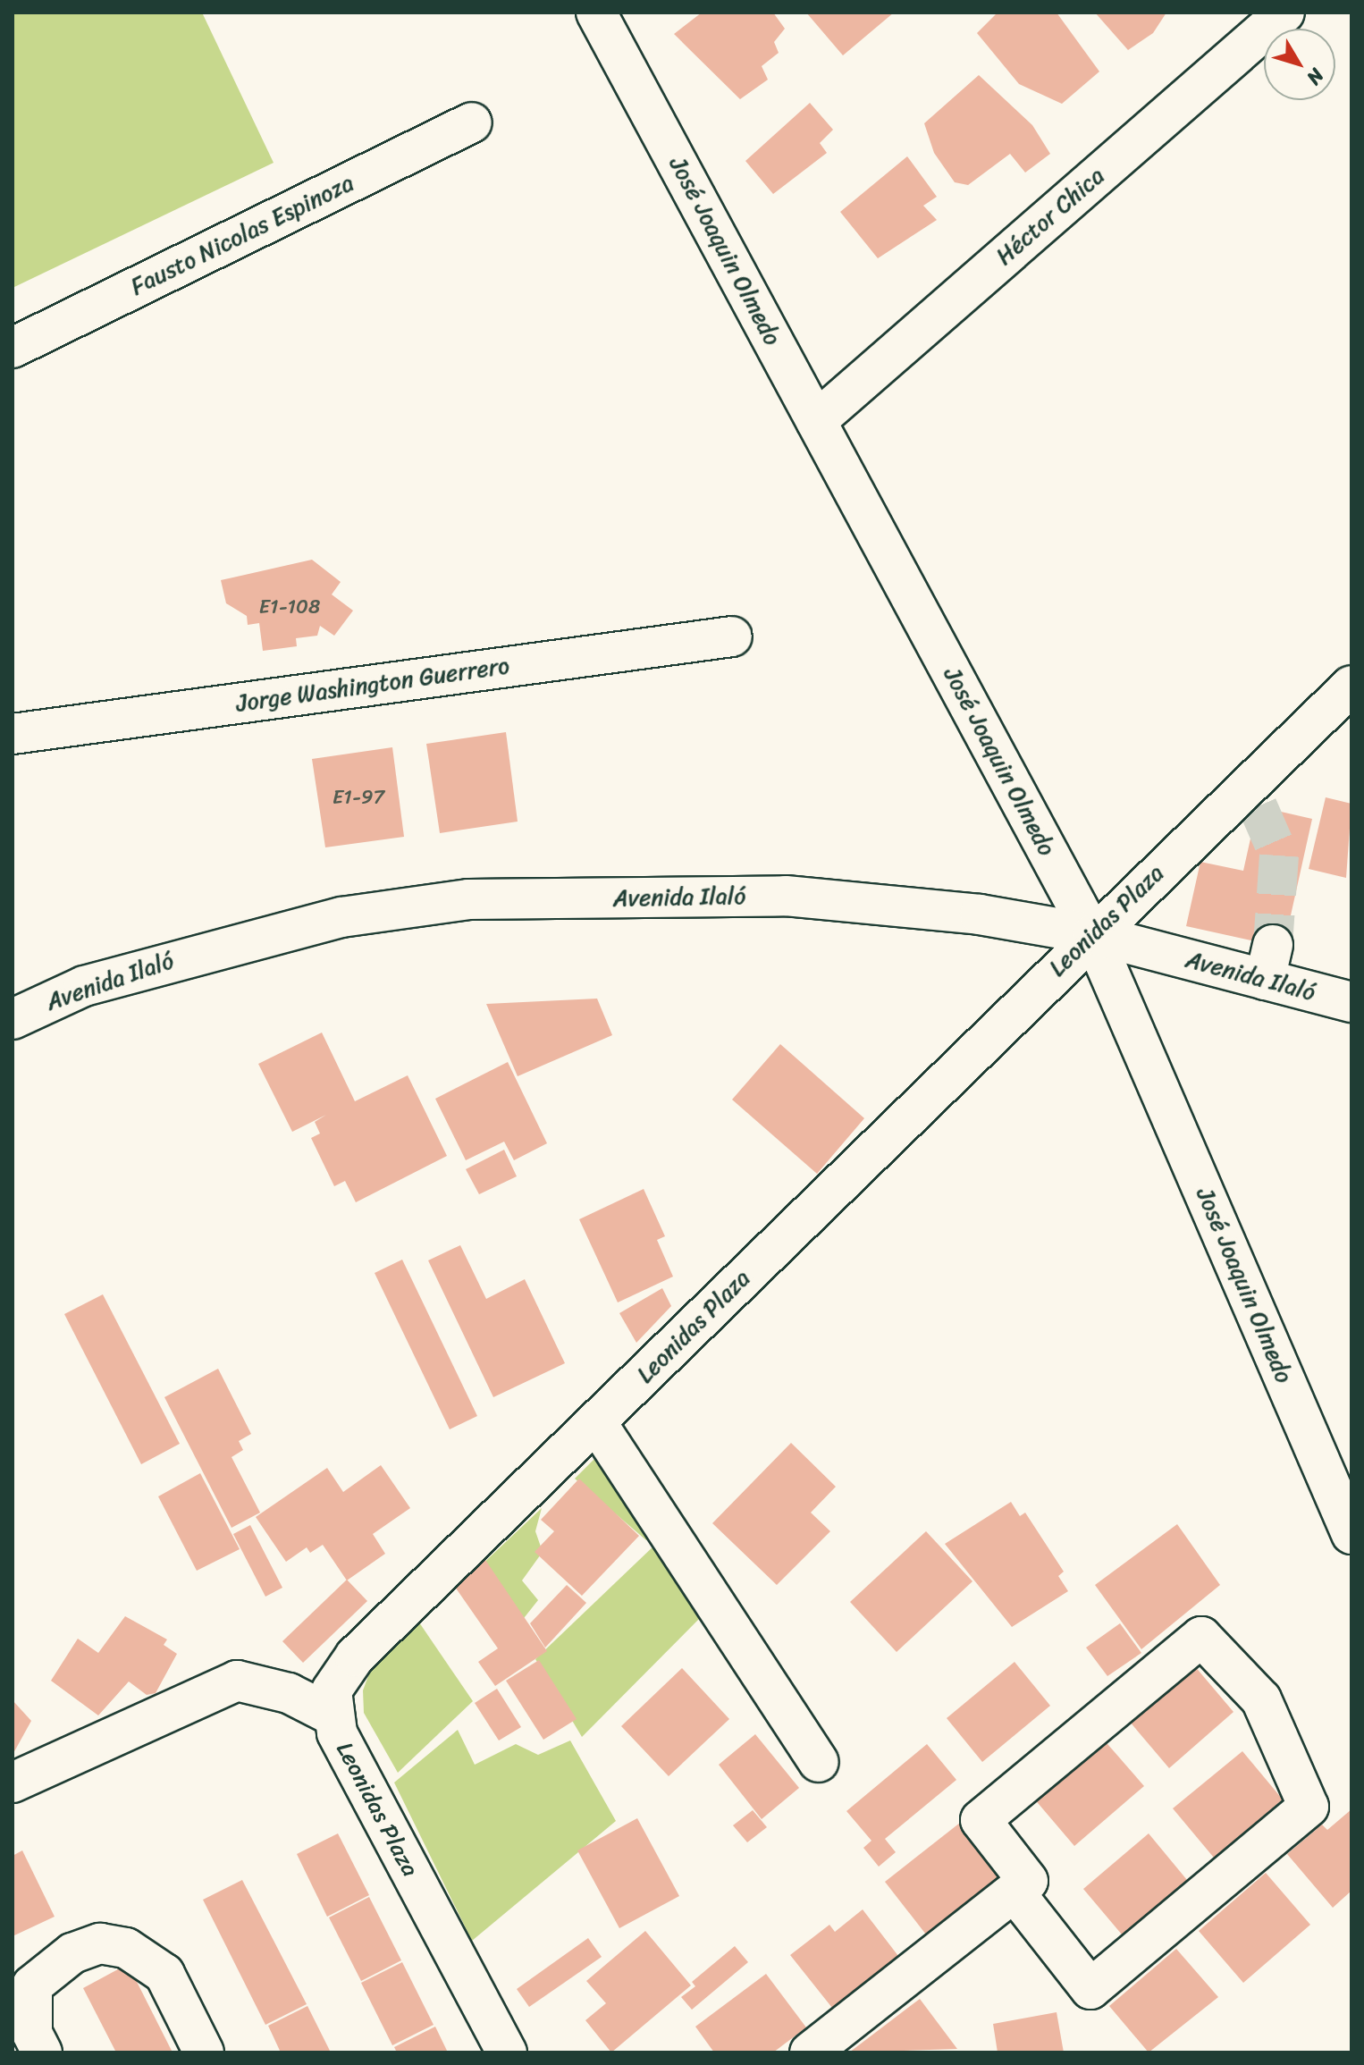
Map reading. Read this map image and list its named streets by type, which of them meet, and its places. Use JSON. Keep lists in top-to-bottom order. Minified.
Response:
{"streets":{"street":["Héctor Chica","Fausto Nicolas Espinoza","José Joaquin Olmedo","Jorge Washington Guerrero","Avenida Ilaló","Leonidas Plaza"]},"crossings":[["Héctor Chica","José Joaquin Olmedo"],["José Joaquin Olmedo","Avenida Ilaló"],["José Joaquin Olmedo","Leonidas Plaza"],["Avenida Ilaló","Leonidas Plaza"]],"house_numbers":["E1-108","E1-97"],"north":"bottom right"}
